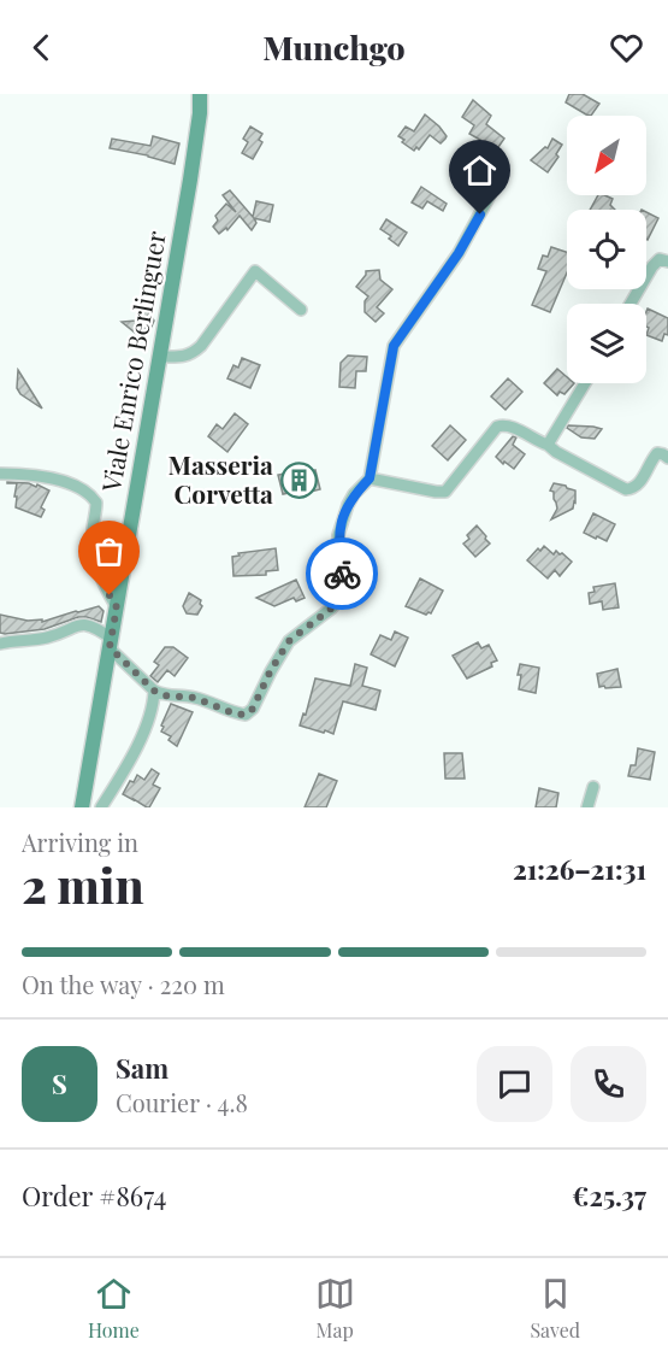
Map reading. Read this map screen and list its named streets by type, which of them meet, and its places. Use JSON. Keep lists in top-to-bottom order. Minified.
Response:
{"streets":{"main road":["Viale Enrico Berlinguer"]},"places":{"building":["Masseria Corvetta"]},"north":"bottom left","page":{"header":"Munchgo","heading":["2 min","Arriving in","21:26–21:31"],"panel":["Sam","Courier · 4.8","Order #8674","€25.37"],"bar":"On the way · 220 m","round":"S","tabs":["Home","Map","Saved"]}}
